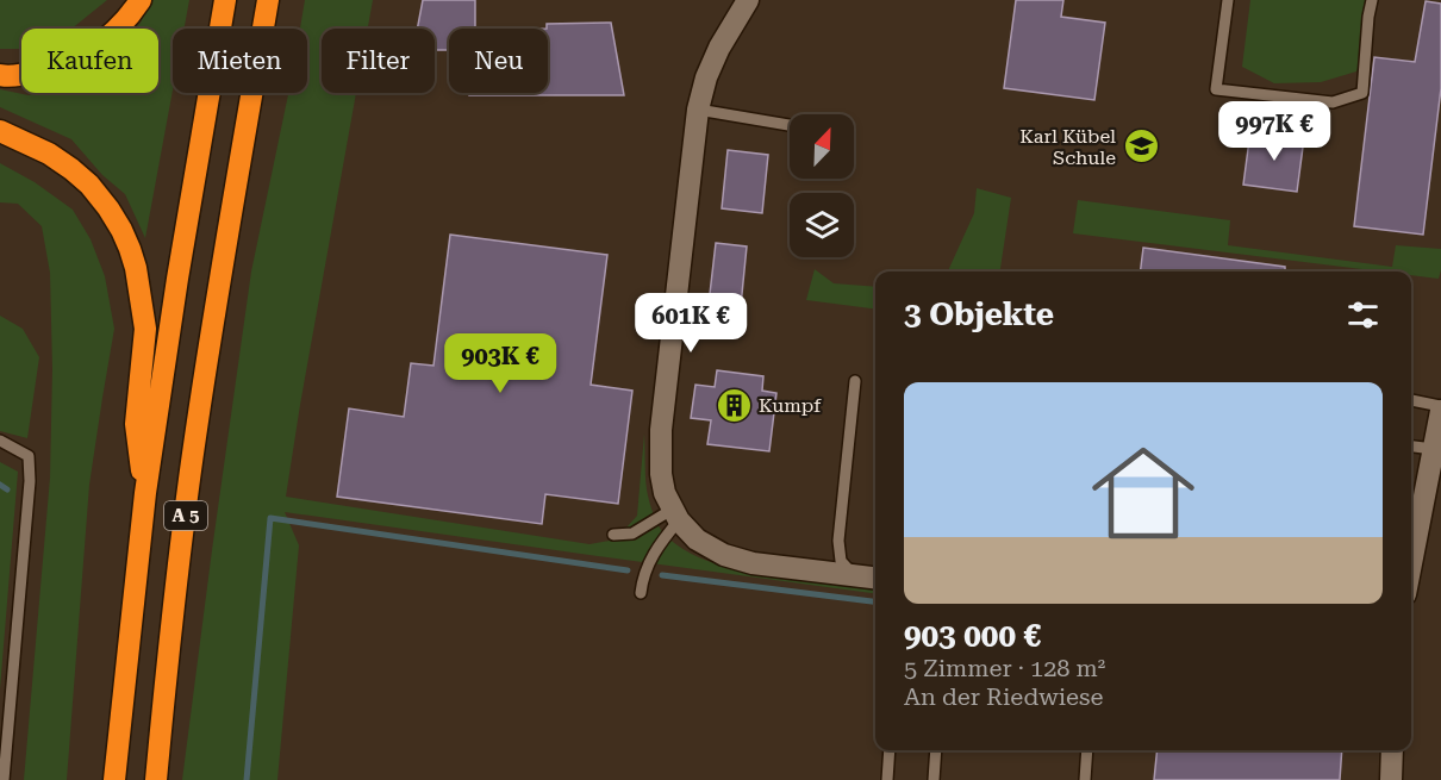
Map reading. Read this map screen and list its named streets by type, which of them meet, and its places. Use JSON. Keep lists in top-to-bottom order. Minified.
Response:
{"streets":{"highway":["A 5"]},"places":{"school or university":["Karl Kübel Schule"],"building":["Kumpf"]},"north":"top right","page":{"chip":["Kaufen","Mieten","Filter","Neu"],"price":["997K €","601K €","903K €"],"heading":"3 Objekte","list":[{"name":"903 000 €","note":"5 Zimmer · 128 m² · An der Riedwiese"}]}}
